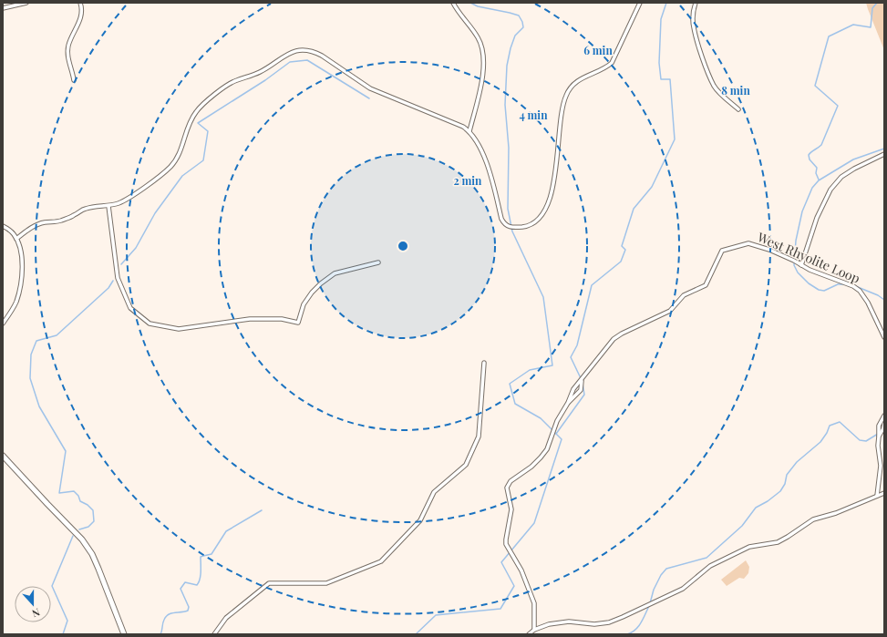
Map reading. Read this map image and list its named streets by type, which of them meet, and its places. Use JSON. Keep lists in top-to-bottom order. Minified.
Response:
{"streets":{"street":["West Rhyolite Loop"]},"north":"bottom","rings":["6 min","8 min","4 min","2 min"]}
